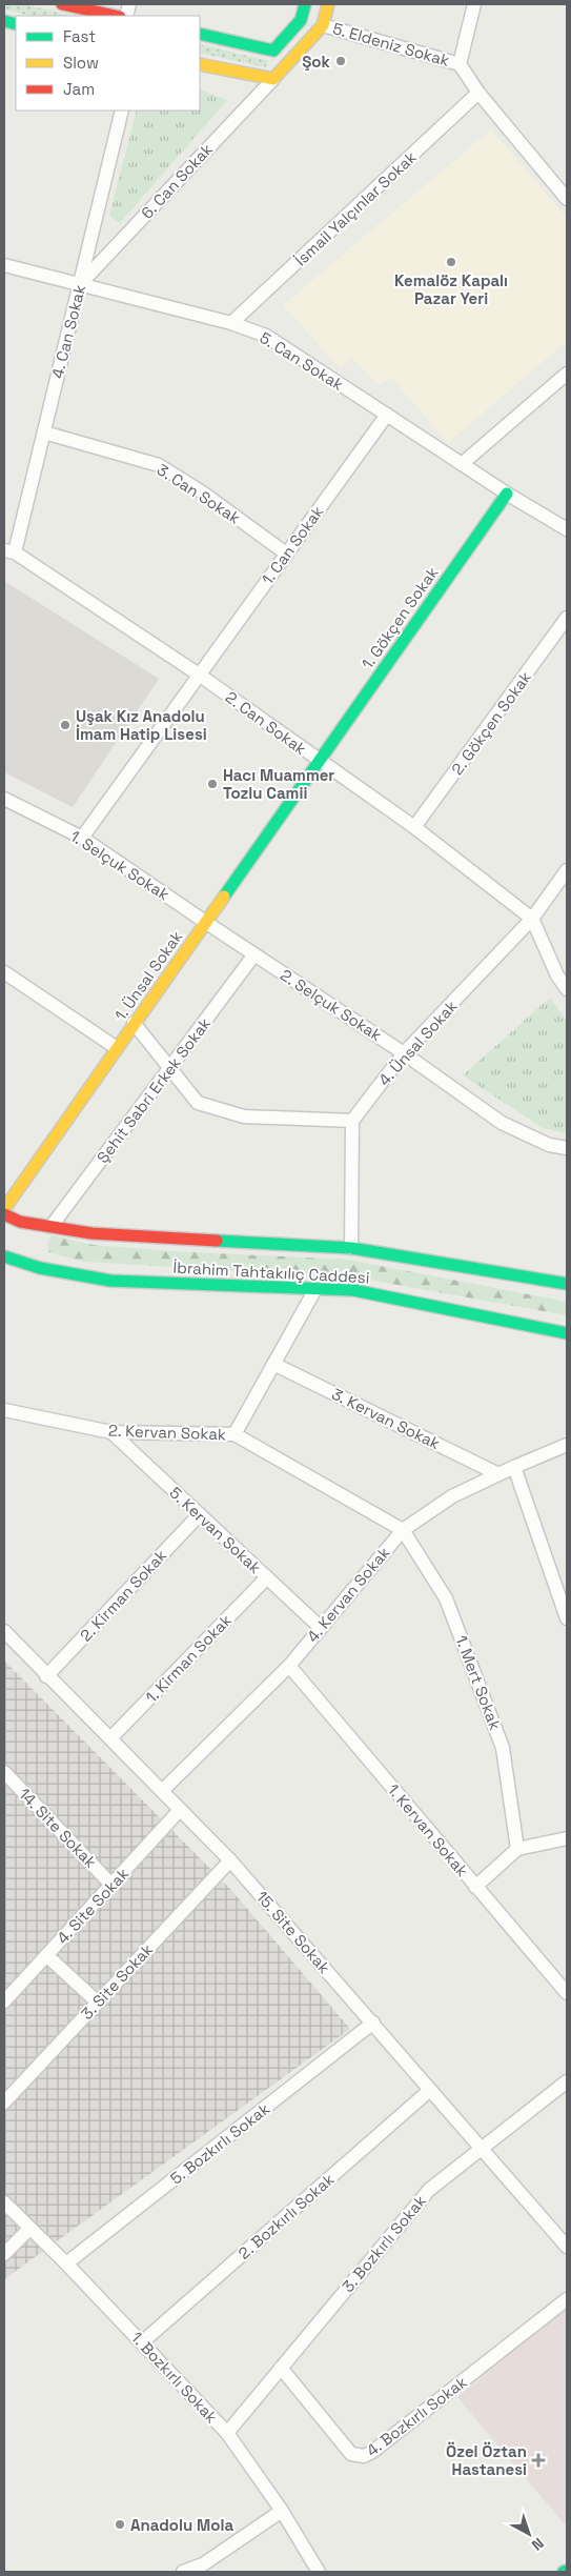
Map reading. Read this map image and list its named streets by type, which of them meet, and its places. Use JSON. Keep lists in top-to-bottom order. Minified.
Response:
{"streets":{"main road":["1. Gökçen Sokak","1. Ünsal Sokak","İbrahim Tahtakılıç Caddesi"],"street":["5. Eldeniz Sokak","6. Can Sokak","İsmail Yalçınlar Sokak","4. Can Sokak","5. Can Sokak","3. Can Sokak","1. Can Sokak","2. Can Sokak","2. Gökçen Sokak","1. Selçuk Sokak","2. Selçuk Sokak","4. Ünsal Sokak","Şehit Sabri Erkek Sokak","3. Kervan Sokak","2. Kervan Sokak","5. Kervan Sokak","4. Kervan Sokak","2. Kirman Sokak","1. Kirman Sokak","1. Mert Sokak","14. Site Sokak","1. Kervan Sokak","4. Site Sokak","15. Site Sokak","3. Site Sokak","5. Bozkırlı Sokak","2. Bozkırlı Sokak","3. Bozkırlı Sokak","1. Bozkırlı Sokak","4. Bozkırlı Sokak"]},"crossings":[["6. Can Sokak","4. Can Sokak"],["6. Can Sokak","5. Can Sokak"],["İsmail Yalçınlar Sokak","5. Can Sokak"],["4. Can Sokak","5. Can Sokak"],["4. Can Sokak","3. Can Sokak"],["4. Can Sokak","2. Can Sokak"],["5. Can Sokak","1. Can Sokak"],["5. Can Sokak","1. Gökçen Sokak"],["3. Can Sokak","1. Can Sokak"],["1. Can Sokak","2. Can Sokak"],["1. Gökçen Sokak","2. Can Sokak"],["1. Gökçen Sokak","1. Ünsal Sokak"],["2. Can Sokak","2. Gökçen Sokak"],["2. Can Sokak","1. Ünsal Sokak"],["2. Can Sokak","4. Ünsal Sokak"],["1. Selçuk Sokak","1. Ünsal Sokak"],["1. Selçuk Sokak","2. Selçuk Sokak"],["1. Ünsal Sokak","2. Selçuk Sokak"],["2. Selçuk Sokak","4. Ünsal Sokak"],["2. Selçuk Sokak","Şehit Sabri Erkek Sokak"],["Şehit Sabri Erkek Sokak","İbrahim Tahtakılıç Caddesi"],["3. Kervan Sokak","4. Kervan Sokak"],["2. Kervan Sokak","5. Kervan Sokak"],["2. Kervan Sokak","4. Kervan Sokak"],["2. Kervan Sokak","1. Mert Sokak"],["5. Kervan Sokak","4. Kervan Sokak"],["5. Kervan Sokak","2. Kirman Sokak"],["5. Kervan Sokak","1. Kirman Sokak"],["4. Kervan Sokak","1. Mert Sokak"],["4. Kervan Sokak","1. Kervan Sokak"],["4. Kervan Sokak","15. Site Sokak"],["2. Kirman Sokak","15. Site Sokak"],["1. Kirman Sokak","15. Site Sokak"],["14. Site Sokak","4. Site Sokak"],["4. Site Sokak","15. Site Sokak"],["15. Site Sokak","3. Site Sokak"],["15. Site Sokak","5. Bozkırlı Sokak"],["15. Site Sokak","2. Bozkırlı Sokak"],["15. Site Sokak","3. Bozkırlı Sokak"],["5. Bozkırlı Sokak","1. Bozkırlı Sokak"],["2. Bozkırlı Sokak","1. Bozkırlı Sokak"],["3. Bozkırlı Sokak","1. Bozkırlı Sokak"],["3. Bozkırlı Sokak","4. Bozkırlı Sokak"]],"places":{"other":["Şok","Kemalöz Kapalı Pazar Yeri","Uşak Kız Anadolu İmam Hatip Lisesi","Hacı Muammer Tozlu Camii","Anadolu Mola"],"health":["Özel Öztan Hastanesi"]},"legend":["Fast","Slow","Jam"],"north":"bottom right"}
